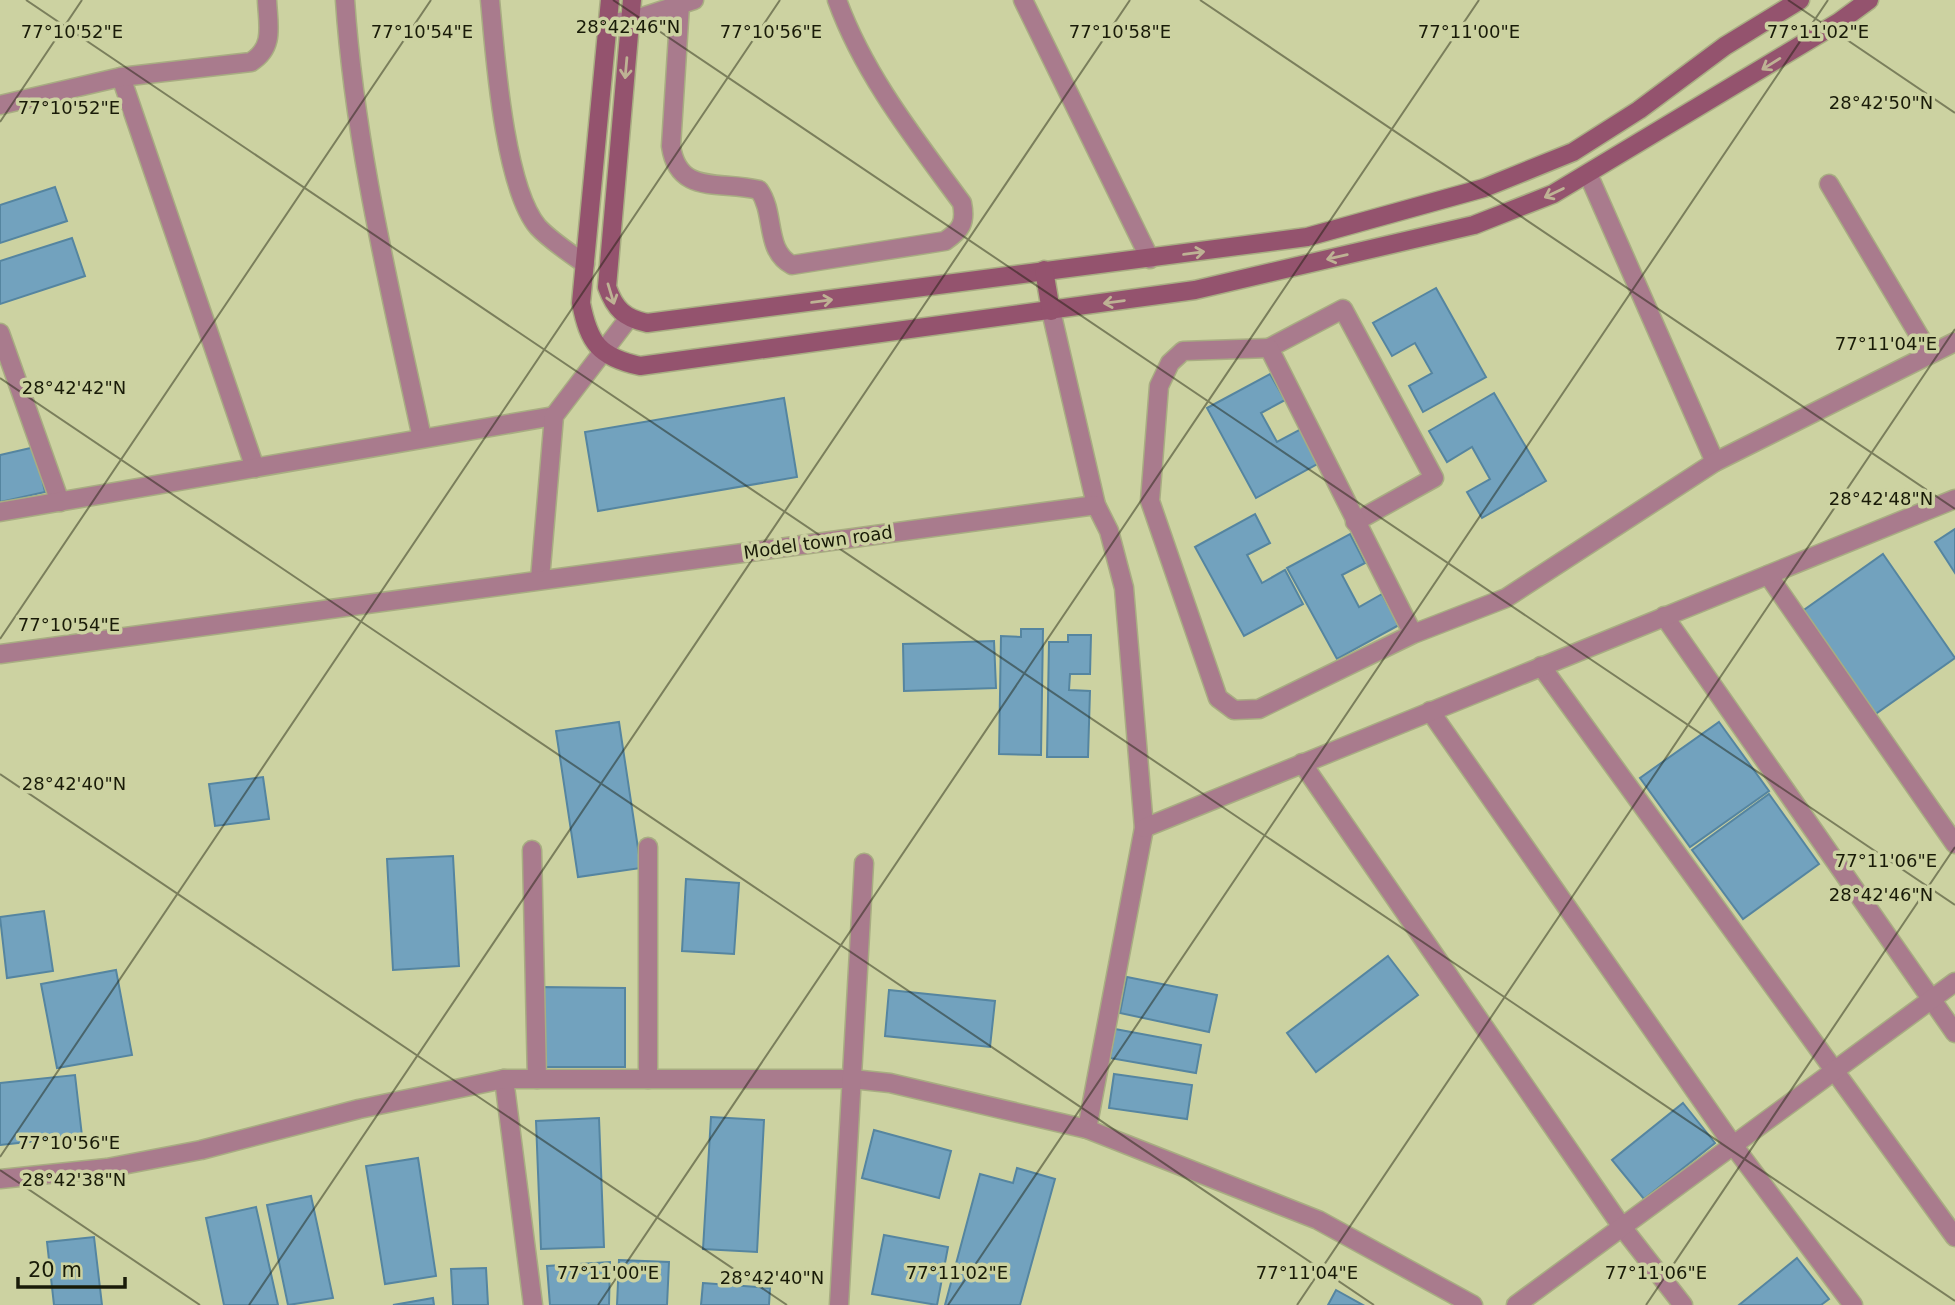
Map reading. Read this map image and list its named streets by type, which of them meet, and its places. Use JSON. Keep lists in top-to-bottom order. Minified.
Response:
{"streets":{"street":["Model town road"]},"scale_bar":"20 m","coordinates":["28°42'46\"N","77°10'52\"E","77°10'54\"E","77°10'56\"E","77°10'58\"E","77°11'00\"E","77°11'02\"E","28°42'50\"N","77°11'04\"E","28°42'42\"N","28°42'48\"N","28°42'40\"N","77°11'06\"E","28°42'38\"N"]}
